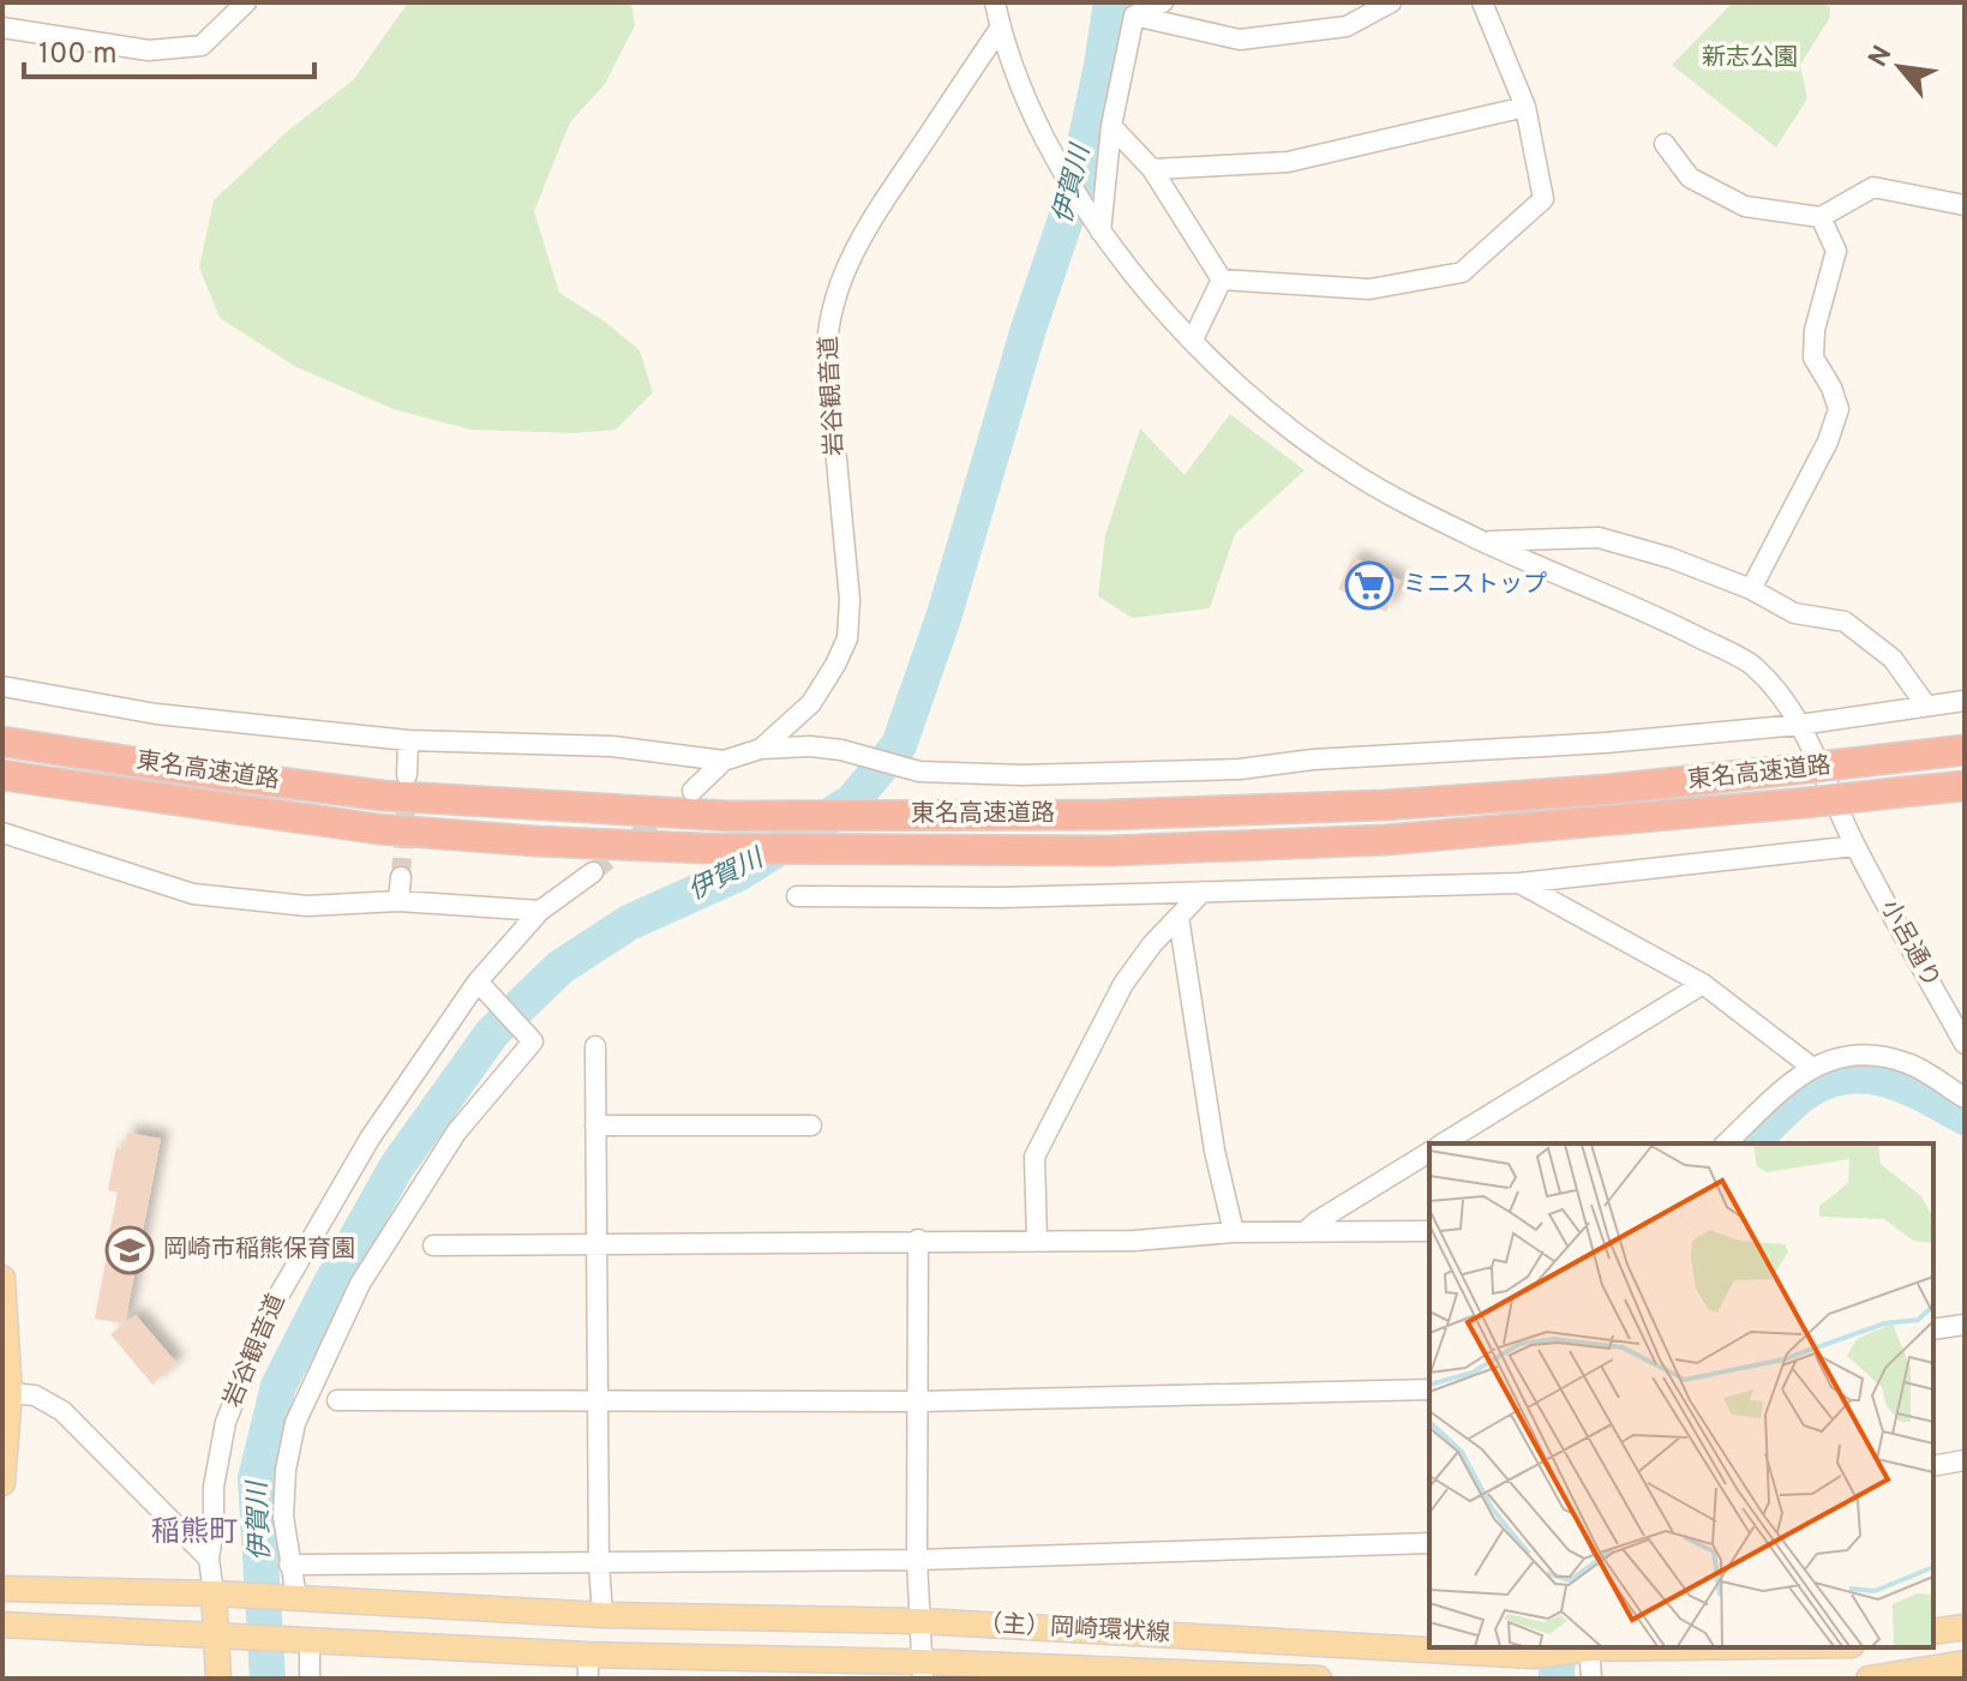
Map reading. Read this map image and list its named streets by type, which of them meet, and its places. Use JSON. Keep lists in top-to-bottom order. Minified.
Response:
{"streets":{"highway":["東名高速道路"],"main road":["（主）岡崎環状線"],"street":["岩谷観音道","小呂通り"]},"crossings":[["岩谷観音道","小呂通り"],["岩谷観音道","（主）岡崎環状線"]],"districts":["稲熊町"],"water":["伊賀川"],"parks":["新志公園"],"places":{"supermarket":["ミニストップ"],"school or university":["岡崎市稲熊保育園"]},"scale_bar":"100 m","north":"top left"}
